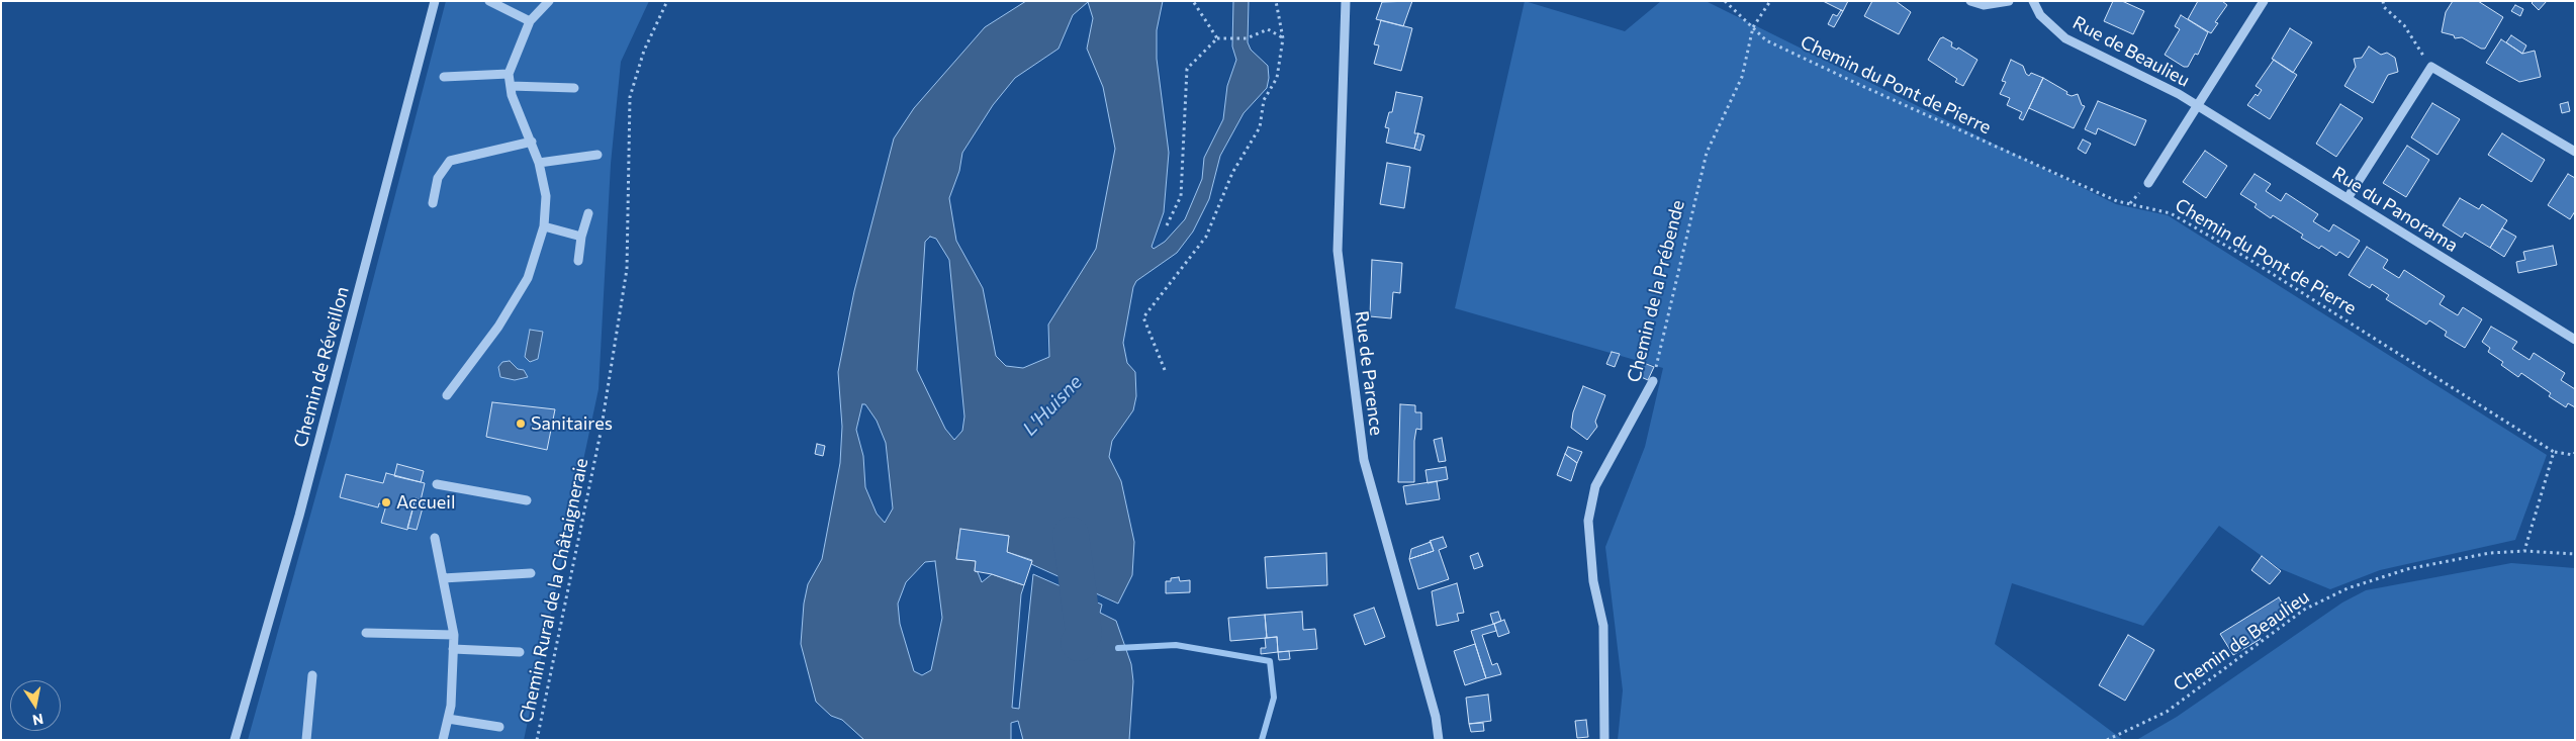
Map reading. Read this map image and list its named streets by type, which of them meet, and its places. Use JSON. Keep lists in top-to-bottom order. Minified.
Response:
{"streets":{"street":["Rue de Beaulieu","Rue du Panorama","Chemin de la Prébende","Chemin de Réveillon","Rue de Parence"],"path":["Chemin du Pont de Pierre","Chemin Rural de la Châtaigneraie","Chemin de Beaulieu"]},"crossings":[["Rue de Beaulieu","Rue du Panorama"],["Chemin du Pont de Pierre","Chemin de la Prébende"]],"water":["L'Huisne"],"places":["Sanitaires","Accueil"],"north":"bottom"}
